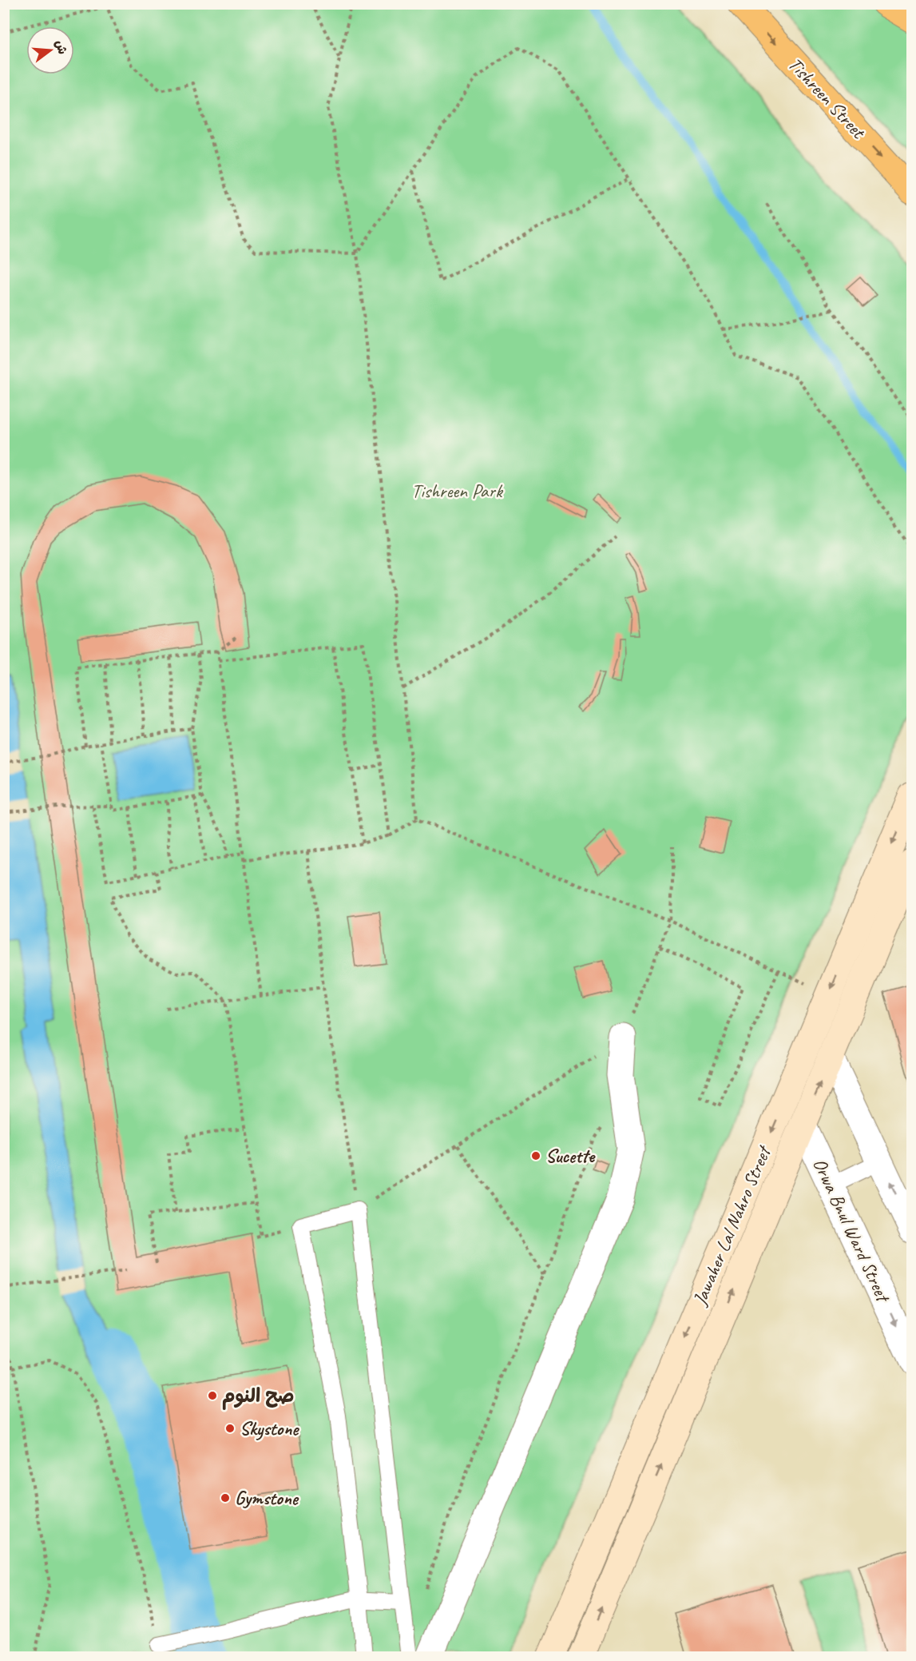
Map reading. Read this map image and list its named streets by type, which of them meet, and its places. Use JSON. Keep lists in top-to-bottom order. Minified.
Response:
{"streets":{"main road":["Tishreen Street","Jawaher Lal Nahro Street"],"street":["Orwa Bnul Ward Street"]},"crossings":[["Jawaher Lal Nahro Street","Orwa Bnul Ward Street"]],"one_way":["Tishreen Street"],"parks":["Tishreen Park"],"places":["Sucette","صح النوم","Skystone","Gymstone"],"north":"right"}
